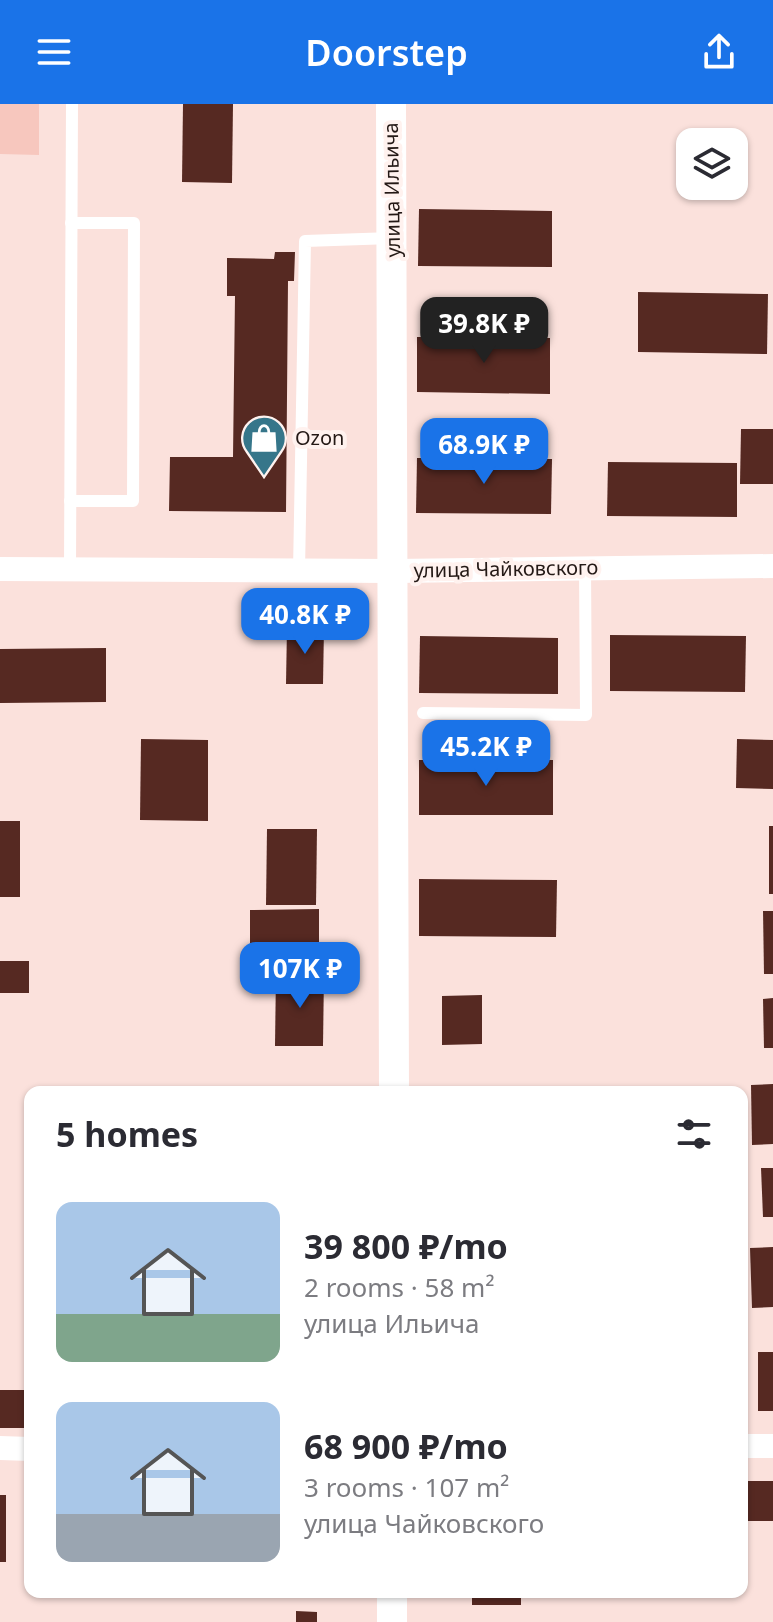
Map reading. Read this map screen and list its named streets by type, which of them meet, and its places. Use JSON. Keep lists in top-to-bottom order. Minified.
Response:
{"streets":{"street":["улица Ильича","улица Чайковского"]},"crossings":[["улица Ильича","улица Чайковского"]],"places":{"shop":["Ozon"]},"page":{"header":"Doorstep","price":["39.8K ₽","68.9K ₽","40.8K ₽","45.2K ₽","107K ₽"],"heading":"5 homes","list":[{"name":"39 800 ₽/mo","note":"2 rooms · 58 m² · улица Ильича"},{"name":"68 900 ₽/mo","note":"3 rooms · 107 m² · улица Чайковского"}]}}
